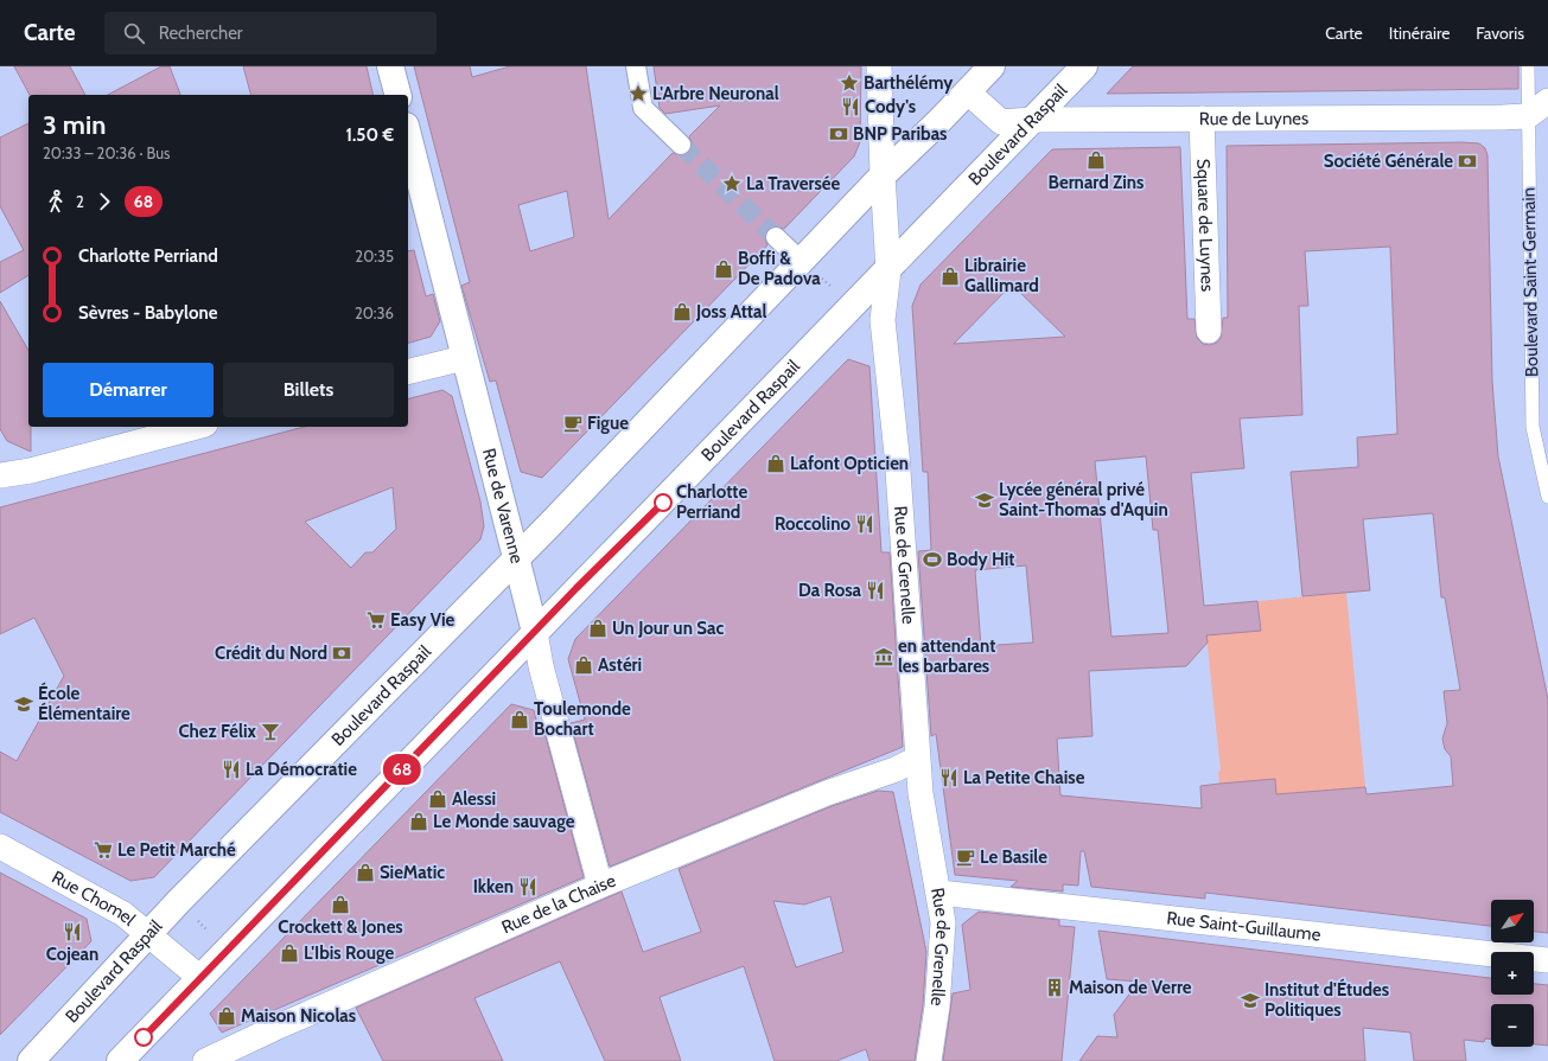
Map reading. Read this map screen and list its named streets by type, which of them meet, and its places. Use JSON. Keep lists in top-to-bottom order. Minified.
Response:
{"streets":{"main road":["Boulevard Raspail","Rue de Varenne"],"street":["Rue de Luynes","Square de Luynes","Rue de Grenelle","Rue Chomel","Rue de la Chaise","Rue Saint-Guillaume"],"lane":["Boulevard Saint-Germain"]},"crossings":[["Rue de Luynes","Boulevard Raspail"],["Rue de Luynes","Square de Luynes"],["Rue de Luynes","Boulevard Saint-Germain"],["Boulevard Raspail","Rue de Varenne"],["Boulevard Raspail","Rue de Grenelle"],["Boulevard Raspail","Rue Chomel"],["Rue de Varenne","Rue de la Chaise"],["Rue de Grenelle","Rue de la Chaise"],["Rue de Grenelle","Rue Saint-Guillaume"]],"places":{"place":["Barthélémy","L'Arbre Neuronal","La Traversée"],"restaurant":["Cody's","Roccolino","Da Rosa","La Démocratie","La Petite Chaise","Ikken","Cojean"],"bank":["BNP Paribas","Société Générale","Crédit du Nord"],"shop":["Bernard Zins","Boffi & De Padova","Librairie Gallimard","Joss Attal","Lafont Opticien","Un Jour un Sac","Astéri","Toulemonde Bochart","Alessi","Le Monde sauvage","SieMatic","Crockett & Jones","L'Ibis Rouge","Maison Nicolas"],"cafe":["Figue","Le Basile"],"school or university":["Lycée général privé Saint-Thomas d'Aquin","École Élémentaire","Institut d'Études Politiques"],"other":["Charlotte Perriand"],"sports":["Body Hit"],"supermarket":["Easy Vie","Le Petit Marché"],"museum":["en attendant les barbares"],"bar":["Chez Félix"],"building":["Maison de Verre"]},"lines":["bus line 68"],"north":"top right","page":{"header":"Carte","search":"Rechercher","nav":["Carte","Itinéraire","Favoris"],"on_map":"68","heading":["3 min","20:33 – 20:36 · Bus","1.50 €"],"legs":["2","68"],"list":[{"name":"Charlotte Perriand","value":"20:35"},{"name":"Sèvres - Babylone","value":"20:36"}],"buttons":["Démarrer","Billets"],"map_buttons":["+","−"]}}
